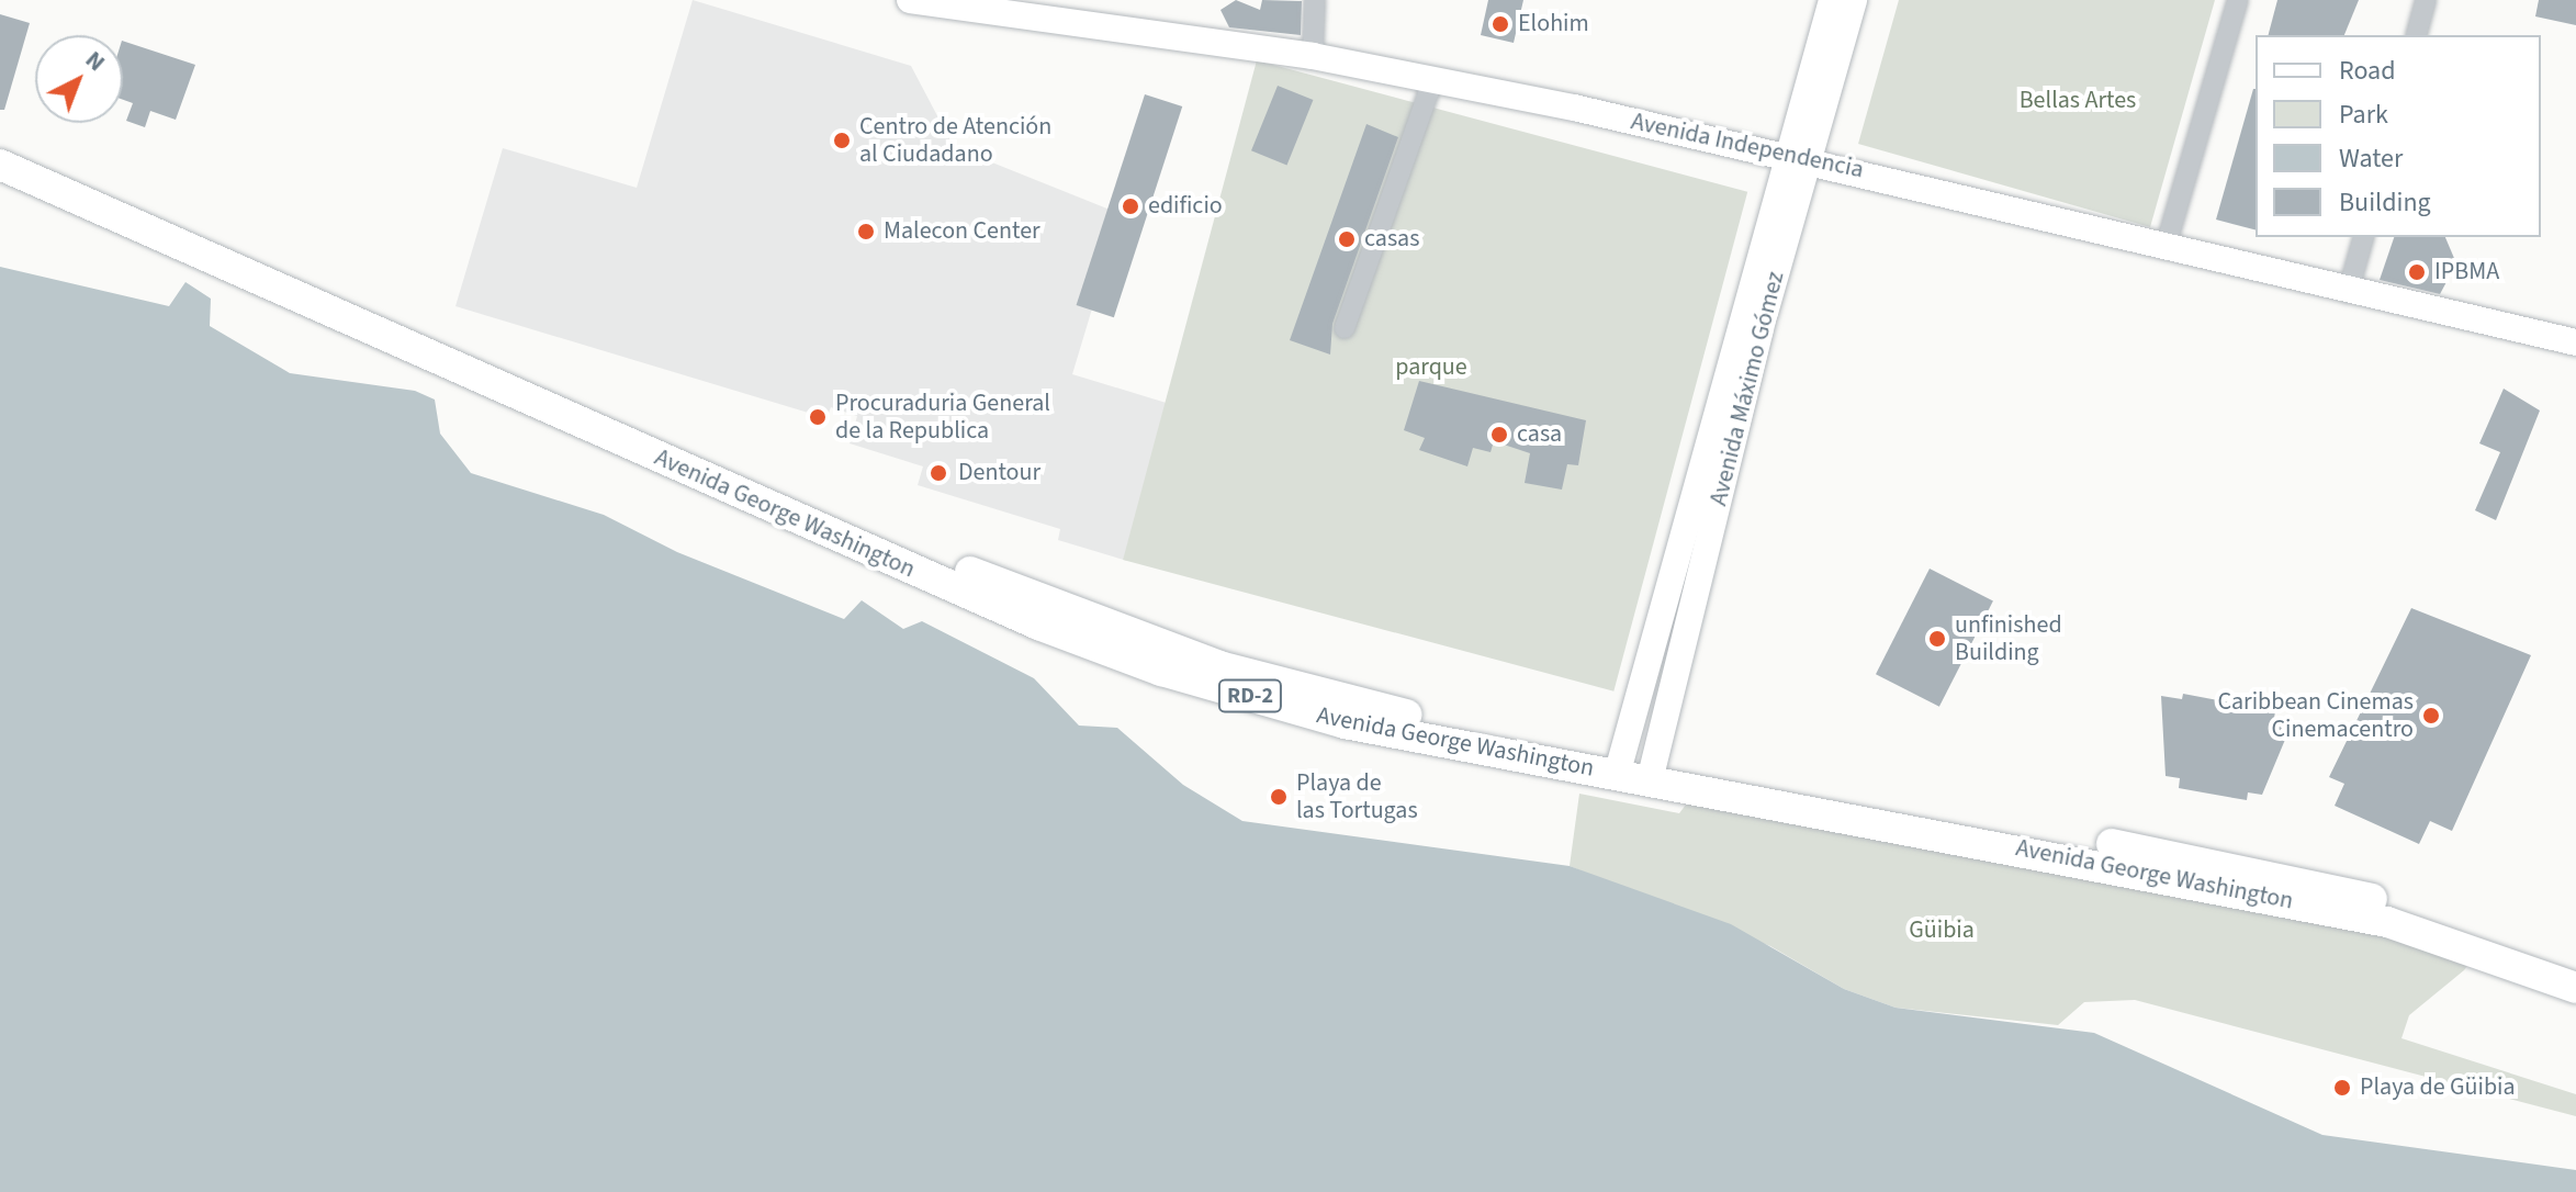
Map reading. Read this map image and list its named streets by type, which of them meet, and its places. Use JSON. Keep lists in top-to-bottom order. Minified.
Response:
{"streets":{"highway":["Avenida George Washington","RD-2"],"main road":["Avenida Independencia","Avenida Máximo Gómez"]},"crossings":[["Avenida Independencia","Avenida Máximo Gómez"],["Avenida Máximo Gómez","Avenida George Washington"]],"parks":["Bellas Artes","parque","Güibia"],"places":["Elohim","Centro de Atención al Ciudadano","edificio","Malecon Center","casas","IPBMA","Procuraduria General de la Republica","casa","Dentour","unfinished Building","Caribbean Cinemas Cinemacentro","Playa de las Tortugas","Playa de Güibia"],"legend":["Road","Park","Water","Building"],"north":"top right"}
